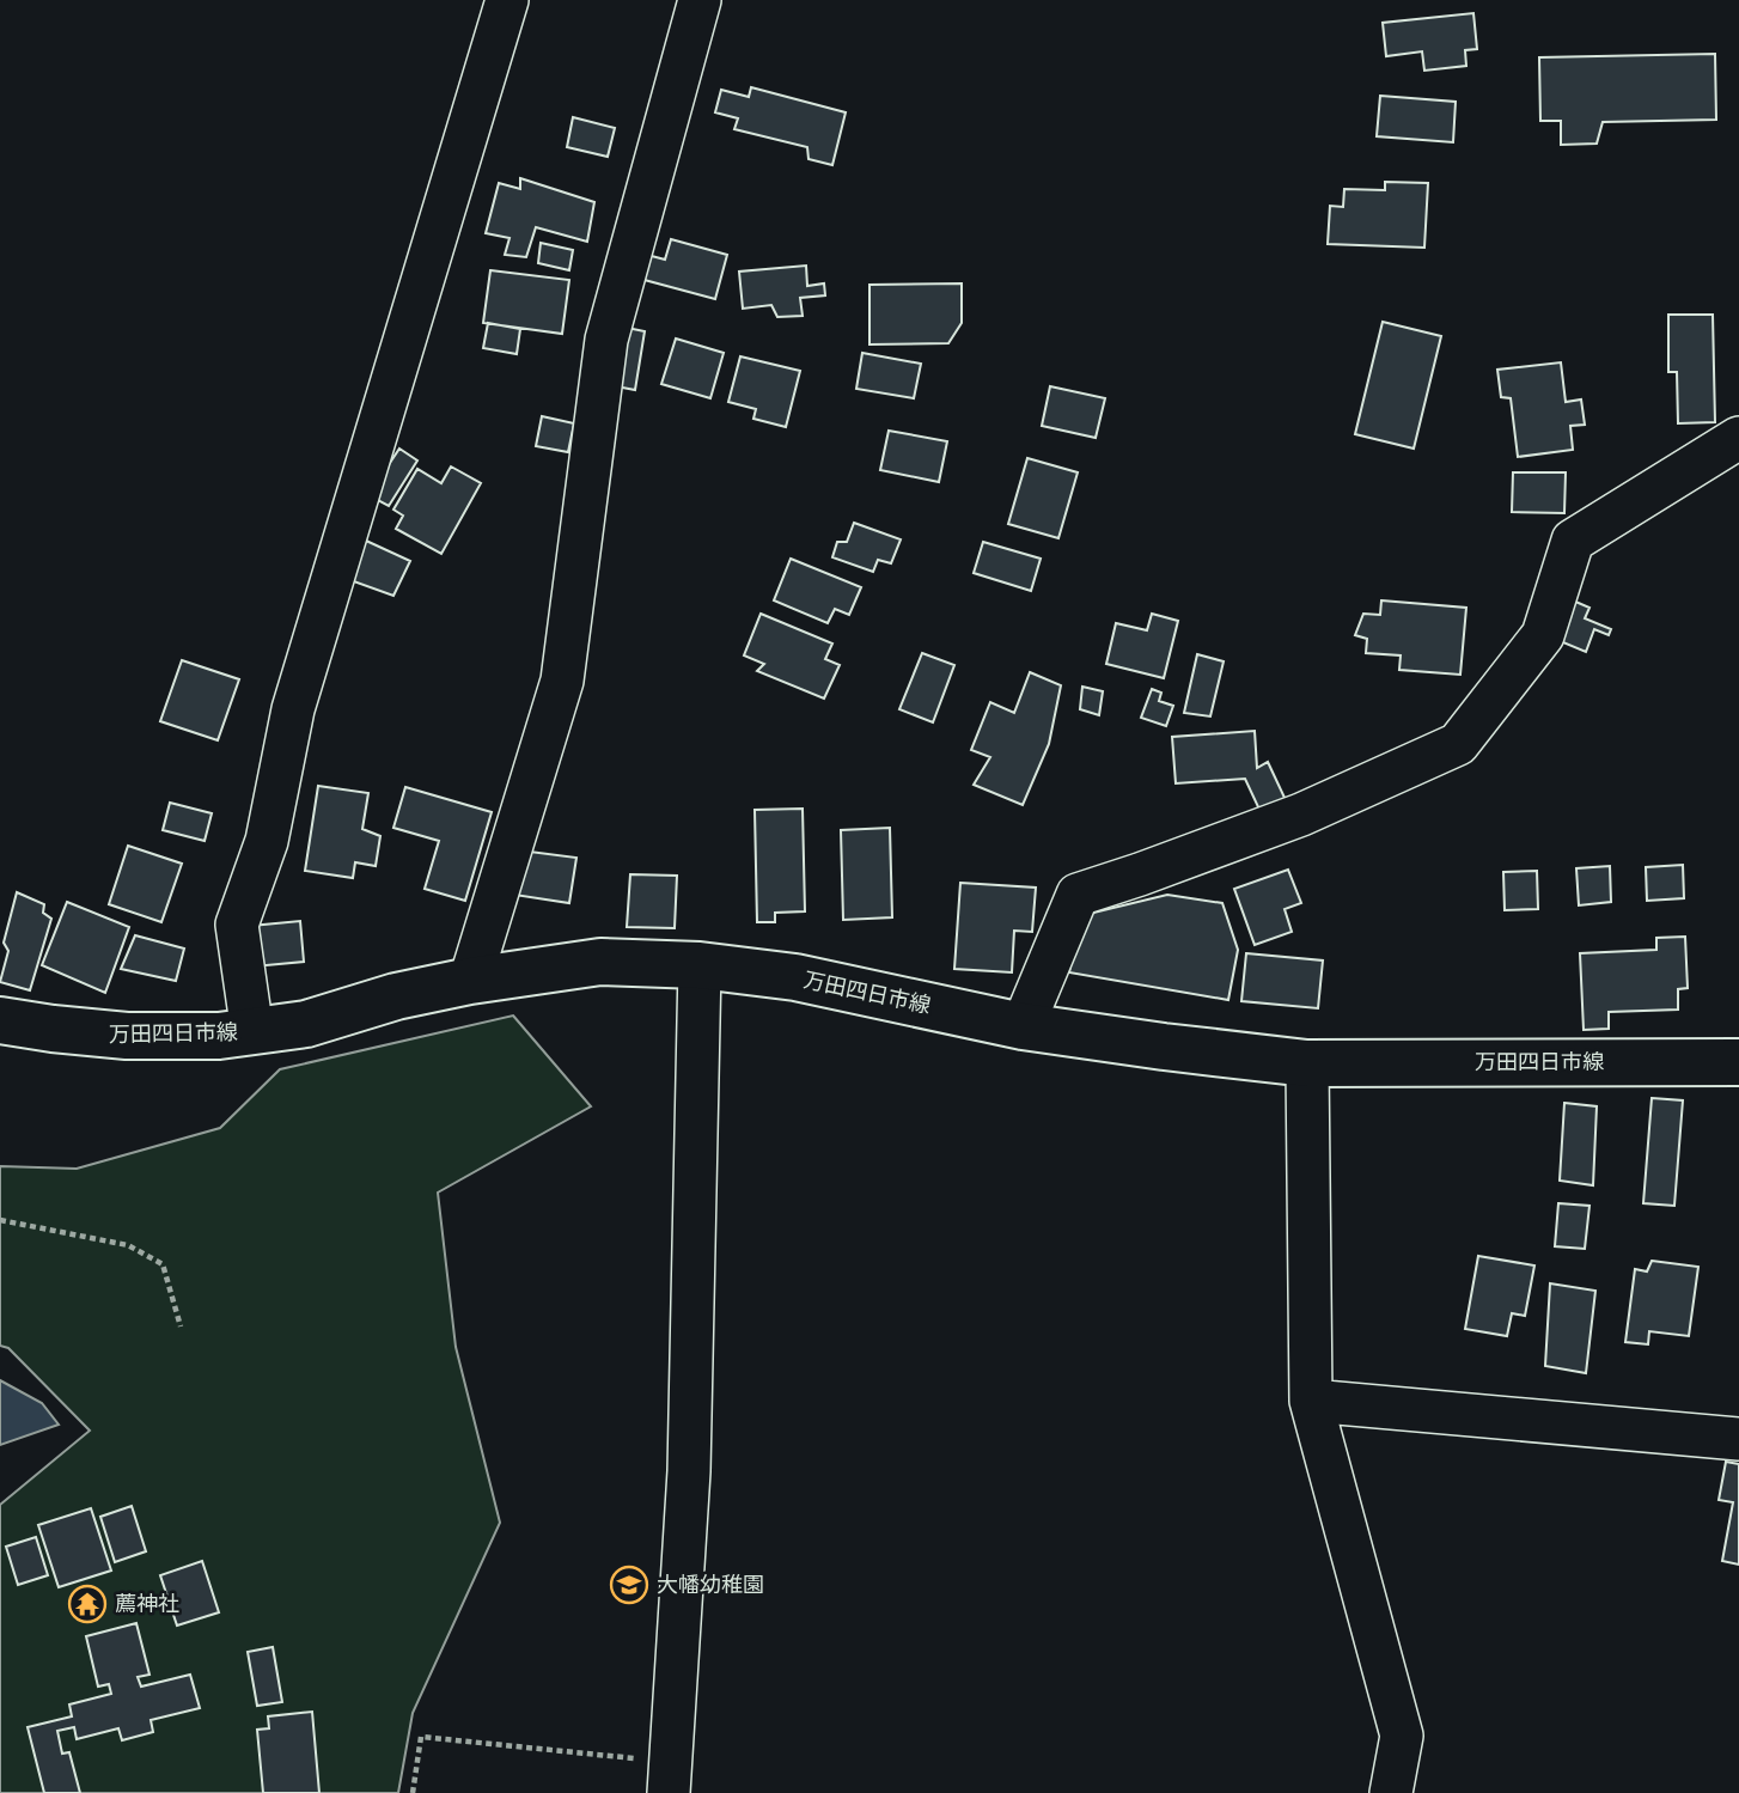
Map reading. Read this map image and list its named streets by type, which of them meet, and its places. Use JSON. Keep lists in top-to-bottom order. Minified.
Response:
{"streets":{"main road":["万田四日市線"]},"places":{"school or university":["大幡幼稚園"],"temple":["薦神社"]}}
